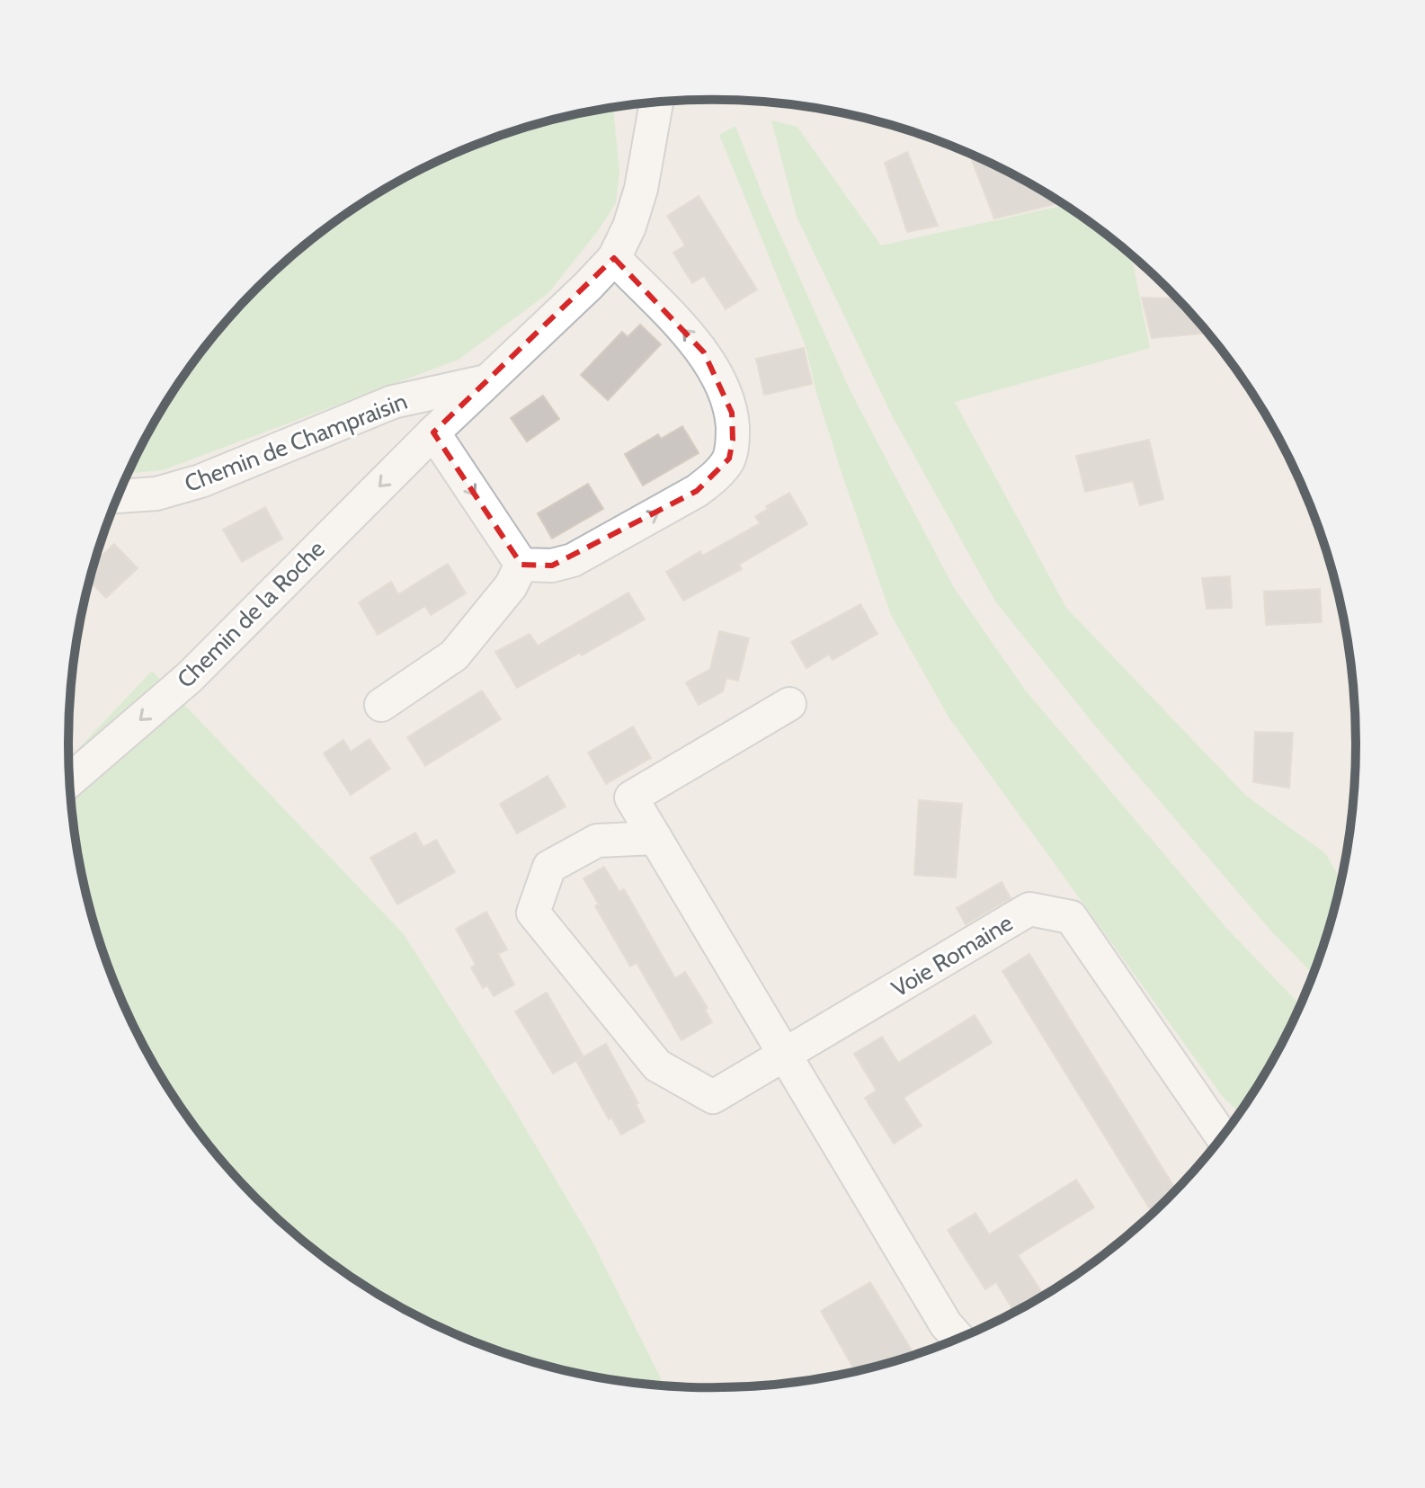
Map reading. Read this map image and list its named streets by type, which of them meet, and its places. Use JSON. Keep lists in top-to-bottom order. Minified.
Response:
{"streets":{"street":["Chemin de Champraisin","Chemin de la Roche","Voie Romaine"]},"crossings":[["Chemin de Champraisin","Chemin de la Roche"]]}
